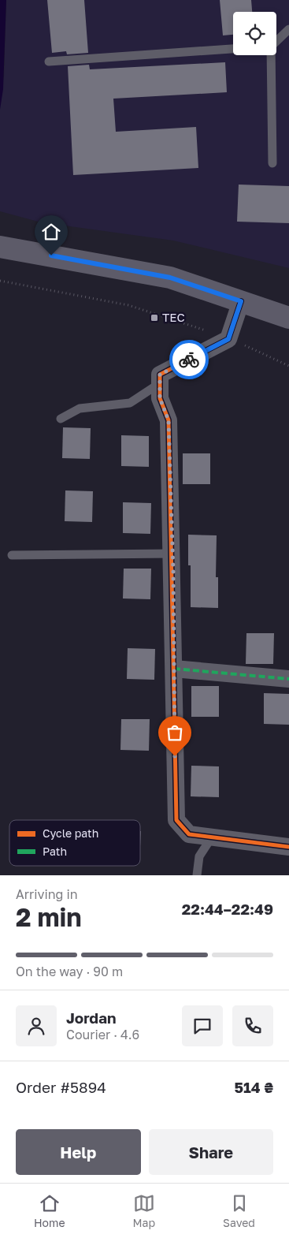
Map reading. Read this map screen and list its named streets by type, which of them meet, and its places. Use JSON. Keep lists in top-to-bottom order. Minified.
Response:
{"places":{"transit":["ТЕС"]},"legend":["Cycle path","Path"],"page":{"heading":["2 min","Arriving in","22:44–22:49"],"panel":["Jordan","Courier · 4.6","Order #5894","514 ₴"],"bar":"On the way · 90 m","buttons":["Help","Share"],"tabs":["Home","Map","Saved"]}}
